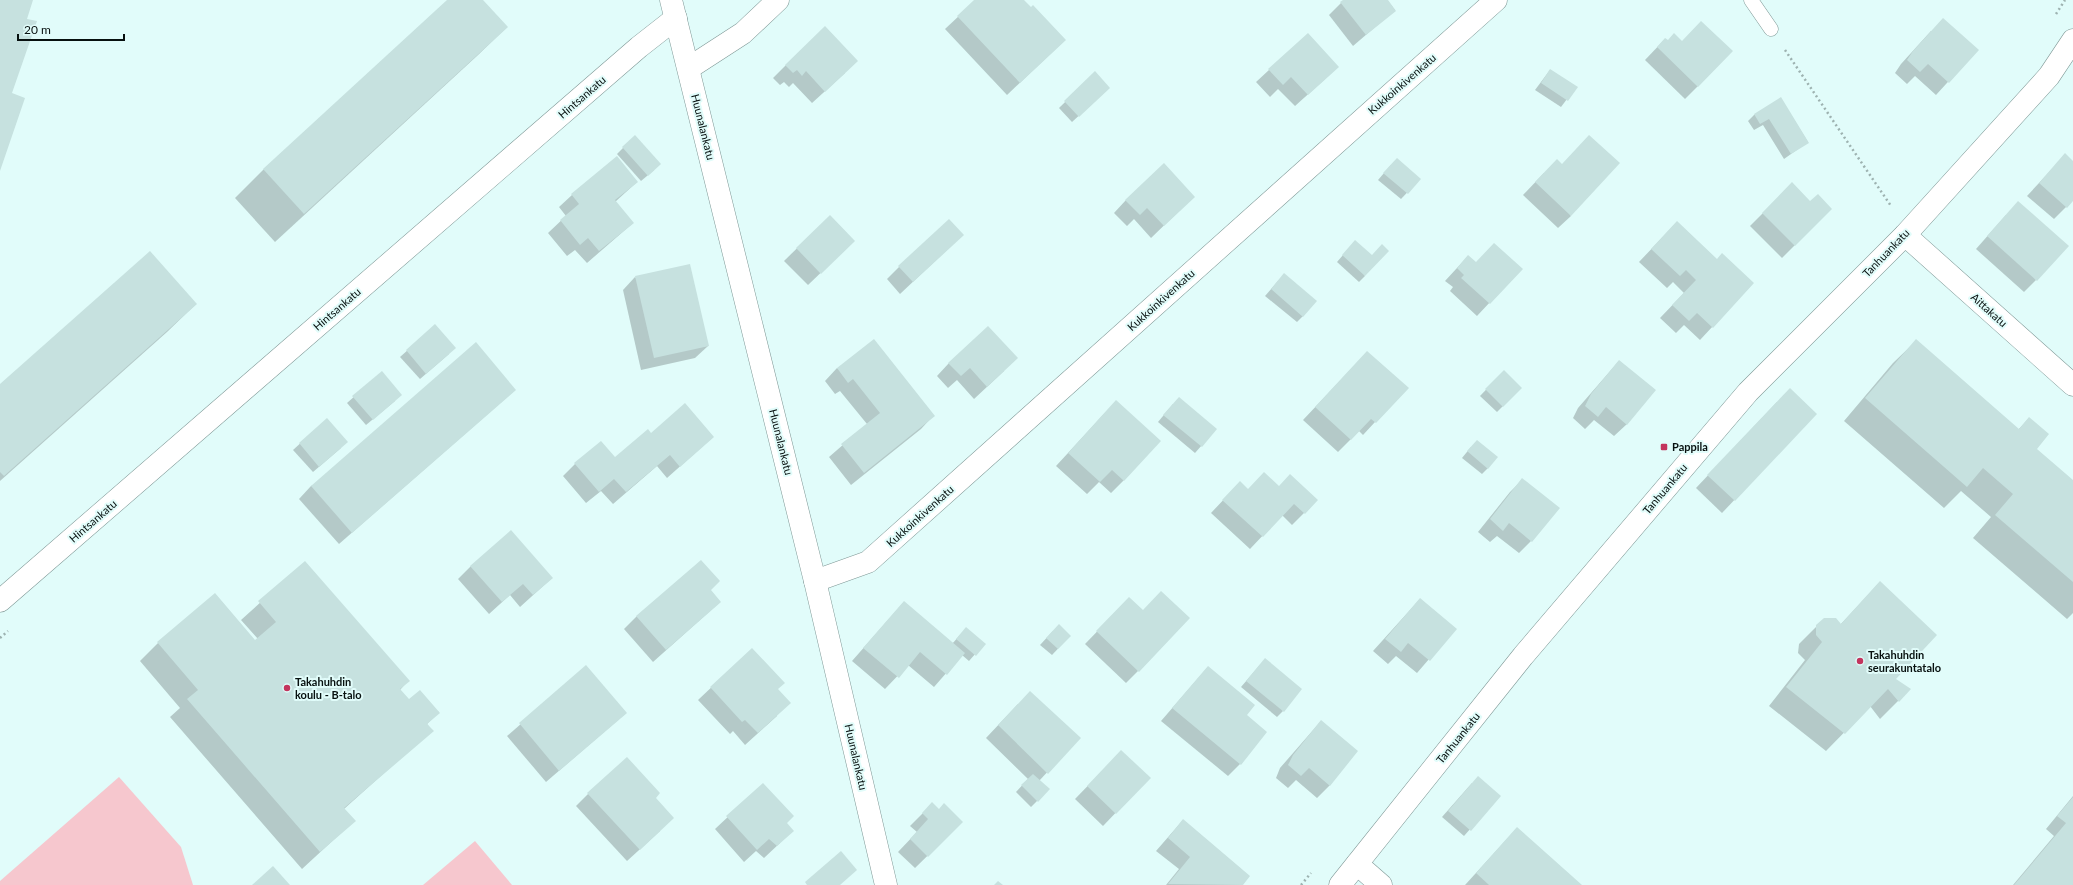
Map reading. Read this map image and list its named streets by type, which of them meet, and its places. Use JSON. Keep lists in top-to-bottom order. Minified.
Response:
{"streets":{"street":["Kukkoinkivenkatu","Hintsankatu","Huunalankatu","Tanhuankatu","Aittakatu"]},"crossings":[["Kukkoinkivenkatu","Huunalankatu"],["Hintsankatu","Huunalankatu"],["Tanhuankatu","Aittakatu"]],"places":{"transit":["Pappila"],"other":["Takahuhdin seurakuntatalo","Takahuhdin koulu - B-talo"]},"scale_bar":"20 m"}
